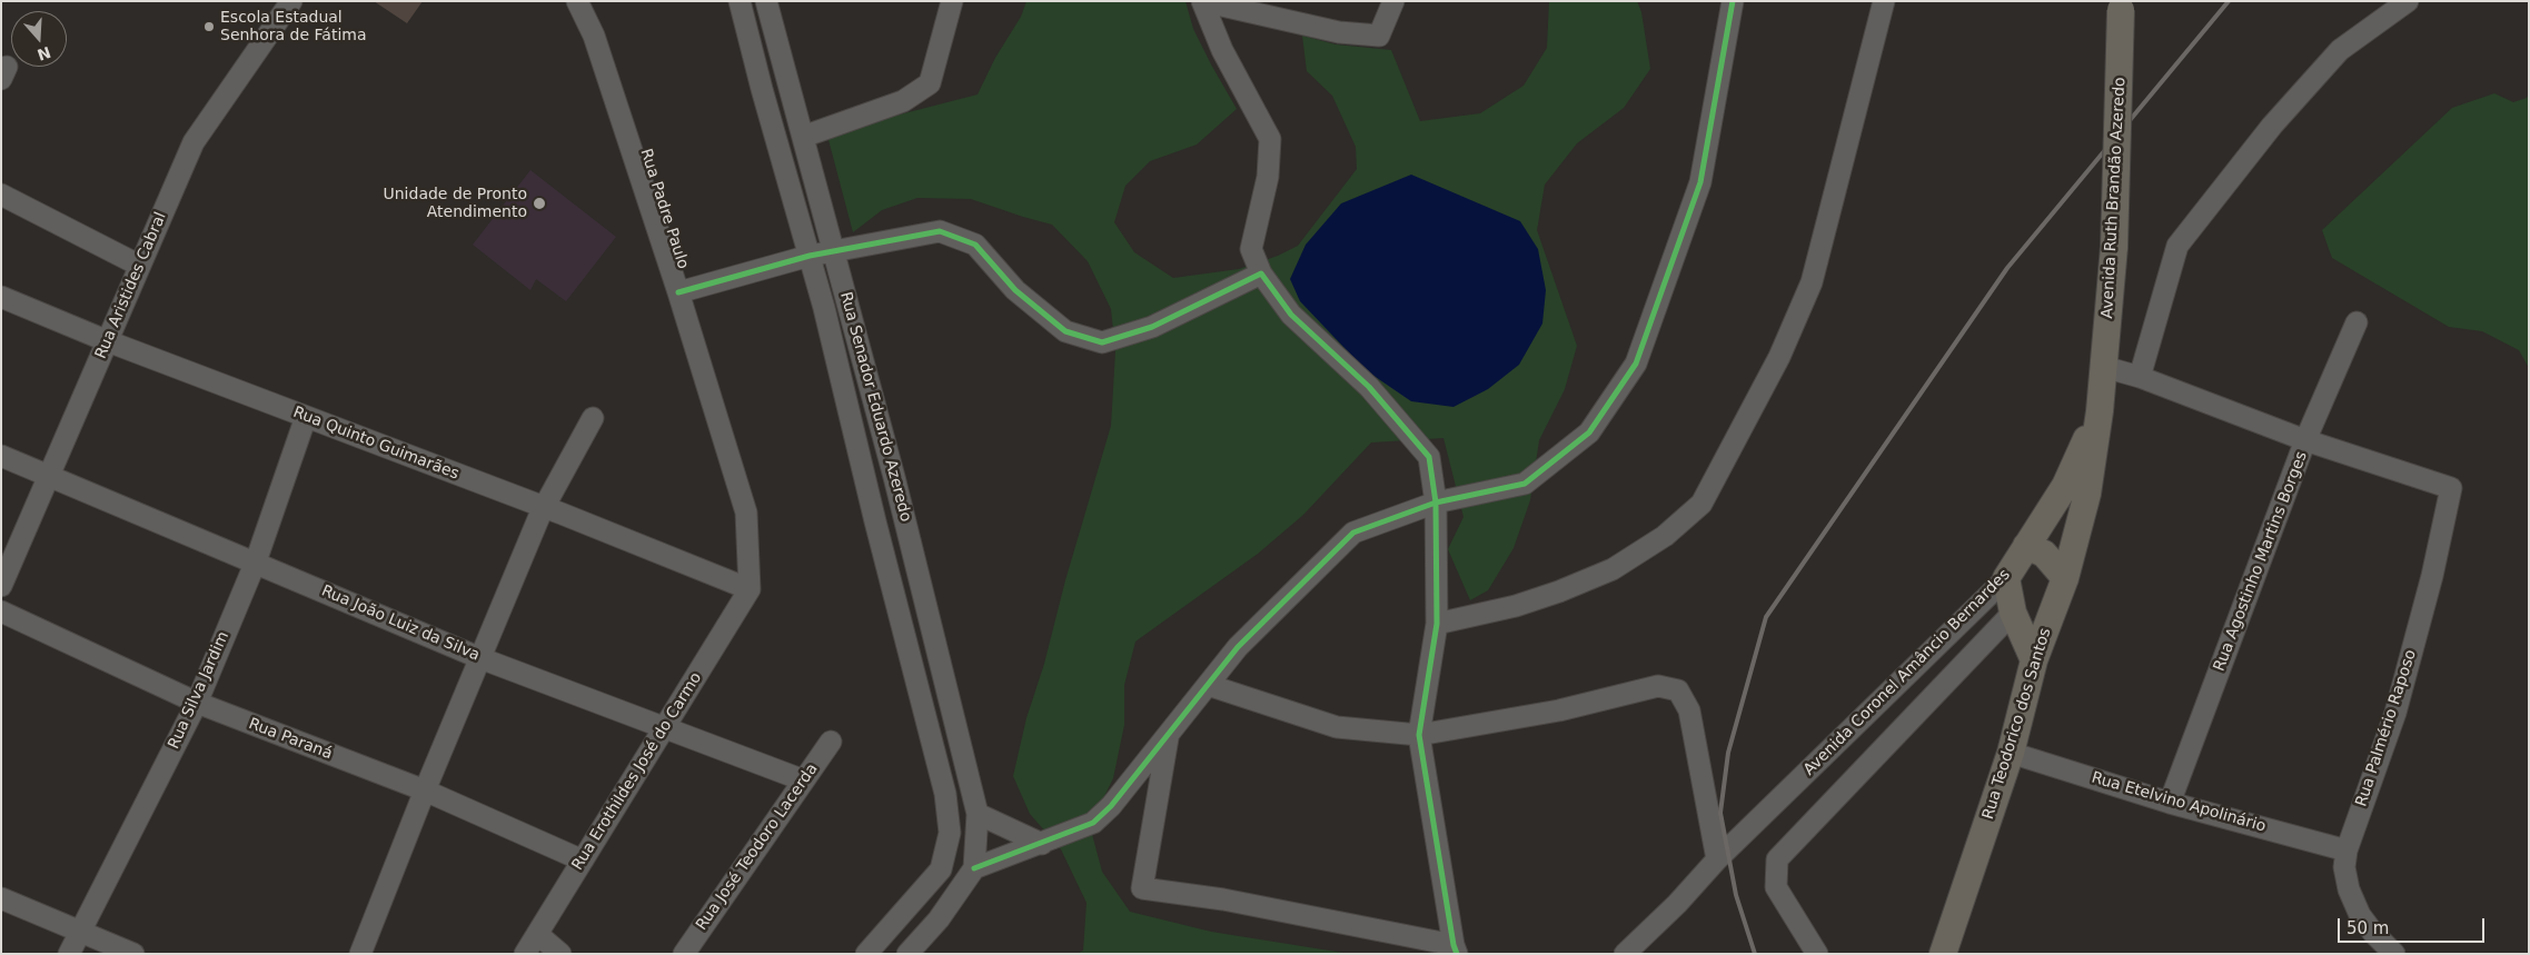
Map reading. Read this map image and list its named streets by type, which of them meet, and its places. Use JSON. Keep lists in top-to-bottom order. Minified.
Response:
{"streets":{"main road":["Avenida Ruth Brandão Azeredo","Avenida Coronel Amâncio Bernardes","Rua Teodorico dos Santos"],"street":["Rua Padre Paulo","Rua Aristides Cabral","Rua Senador Eduardo Azeredo","Rua Quinto Guimarães","Rua Agostinho Martins Borges","Rua João Luiz da Silva","Rua Silva Jardim","Rua Palmério Raposo","Rua Paraná","Rua Erothildes José do Carmo","Rua Etelvino Apolinário","Rua José Teodoro Lacerda"]},"crossings":[["Avenida Ruth Brandão Azeredo","Avenida Coronel Amâncio Bernardes"],["Avenida Ruth Brandão Azeredo","Rua Teodorico dos Santos"],["Rua Padre Paulo","Rua Quinto Guimarães"],["Rua Padre Paulo","Rua Erothildes José do Carmo"],["Rua Aristides Cabral","Rua Quinto Guimarães"],["Rua Aristides Cabral","Rua João Luiz da Silva"],["Rua Quinto Guimarães","Rua Silva Jardim"],["Rua Quinto Guimarães","Rua Erothildes José do Carmo"],["Rua Agostinho Martins Borges","Rua Palmério Raposo"],["Rua Agostinho Martins Borges","Rua Etelvino Apolinário"],["Rua João Luiz da Silva","Rua Silva Jardim"],["Rua João Luiz da Silva","Rua Erothildes José do Carmo"],["Rua João Luiz da Silva","Rua José Teodoro Lacerda"],["Rua Silva Jardim","Rua Paraná"],["Rua Teodorico dos Santos","Rua Etelvino Apolinário"],["Rua Palmério Raposo","Rua Etelvino Apolinário"],["Rua Paraná","Rua Erothildes José do Carmo"]],"places":["Escola Estadual Senhora de Fátima","Unidade de Pronto Atendimento"],"scale_bar":"50 m","north":"bottom"}
